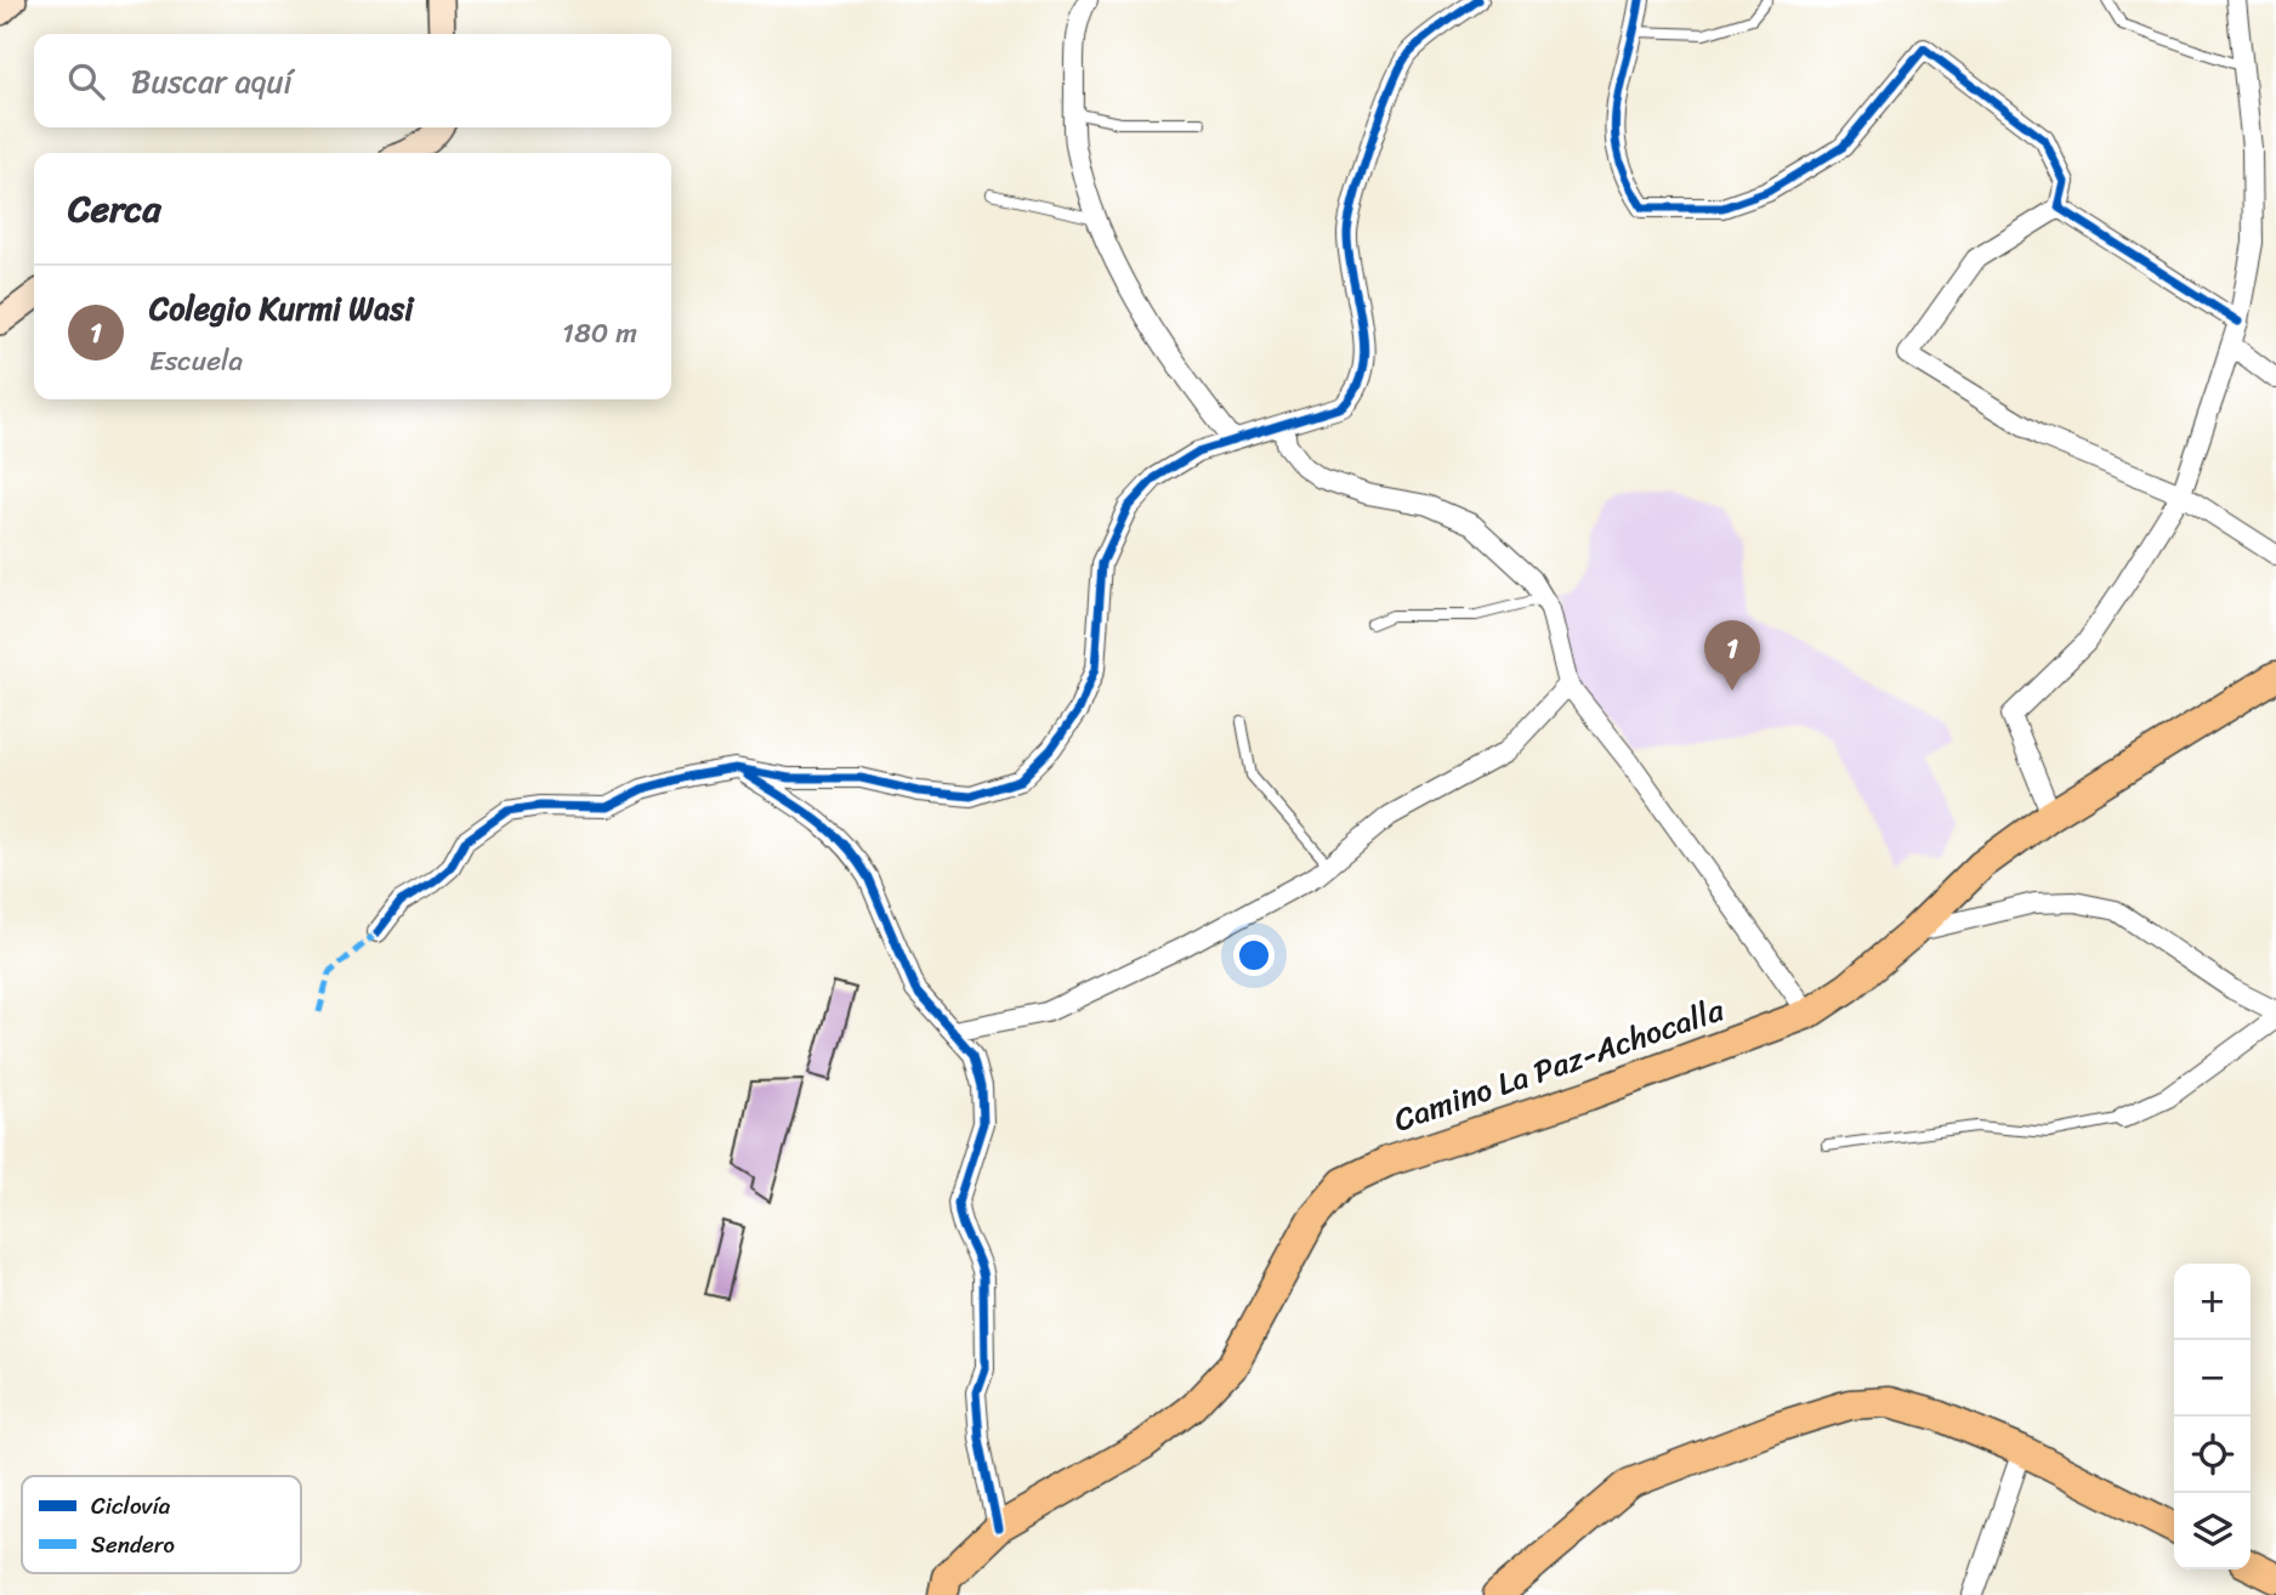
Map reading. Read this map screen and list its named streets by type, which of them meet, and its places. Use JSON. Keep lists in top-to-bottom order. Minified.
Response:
{"streets":{"main road":["Camino La Paz-Achocalla"]},"legend":["Ciclovía","Sendero"],"page":{"search":"Buscar aquí","heading":"Cerca","list":[{"mark":"1","name":"Colegio Kurmi Wasi","note":"Escuela","value":"180 m"}],"pins":"1","map_buttons":["+","−"]}}
